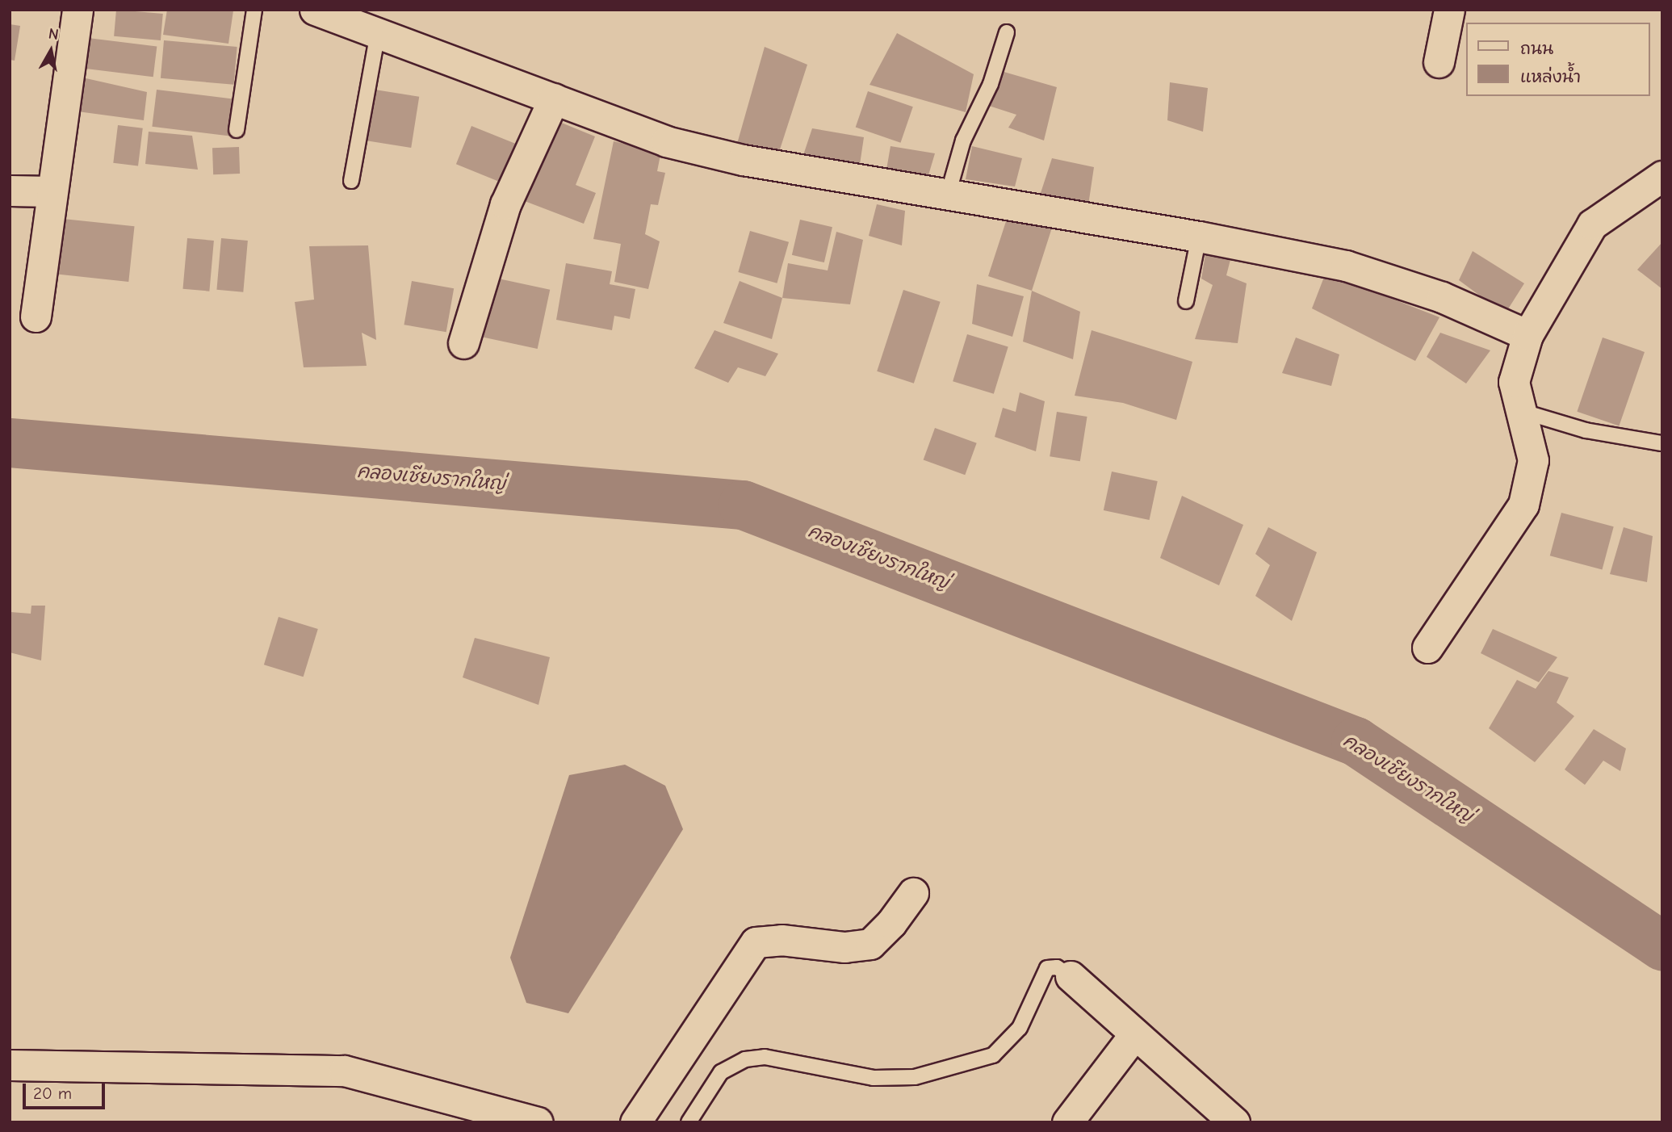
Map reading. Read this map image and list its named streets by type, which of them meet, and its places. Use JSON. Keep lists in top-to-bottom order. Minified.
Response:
{"water":["คลองเชียงรากใหญ่"],"legend":["ถนน","แหล่งน้ำ"],"scale_bar":"20 m","north":"top"}
